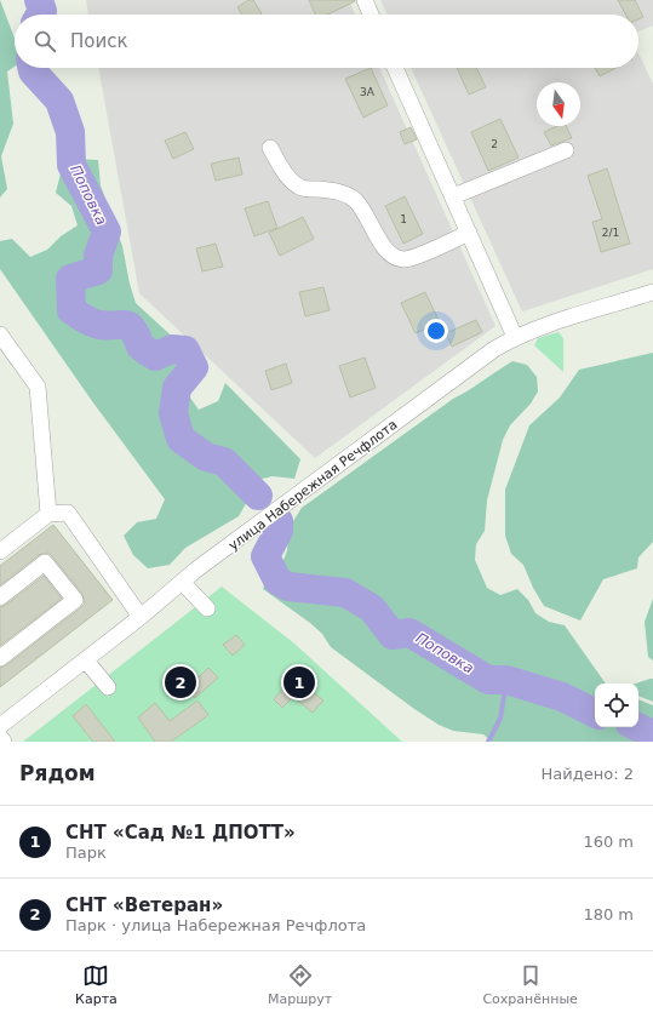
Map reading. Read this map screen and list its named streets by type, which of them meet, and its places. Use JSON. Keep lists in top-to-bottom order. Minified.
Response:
{"streets":{"street":["улица Набережная Речфлота"]},"water":["Поповка"],"house_numbers":["3А","2","1","2/1"],"north":"bottom","page":{"search":"Поиск","pins":["1","2"],"heading":["Рядом","Найдено: 2"],"list":[{"mark":"1","name":"СНТ «Сад №1 ДПОТТ»","note":"Парк","value":"160 m"},{"mark":"2","name":"СНТ «Ветеран»","note":"Парк · улица Набережная Речфлота","value":"180 m"}],"nav":["Карта","Маршрут","Сохранённые"]}}
